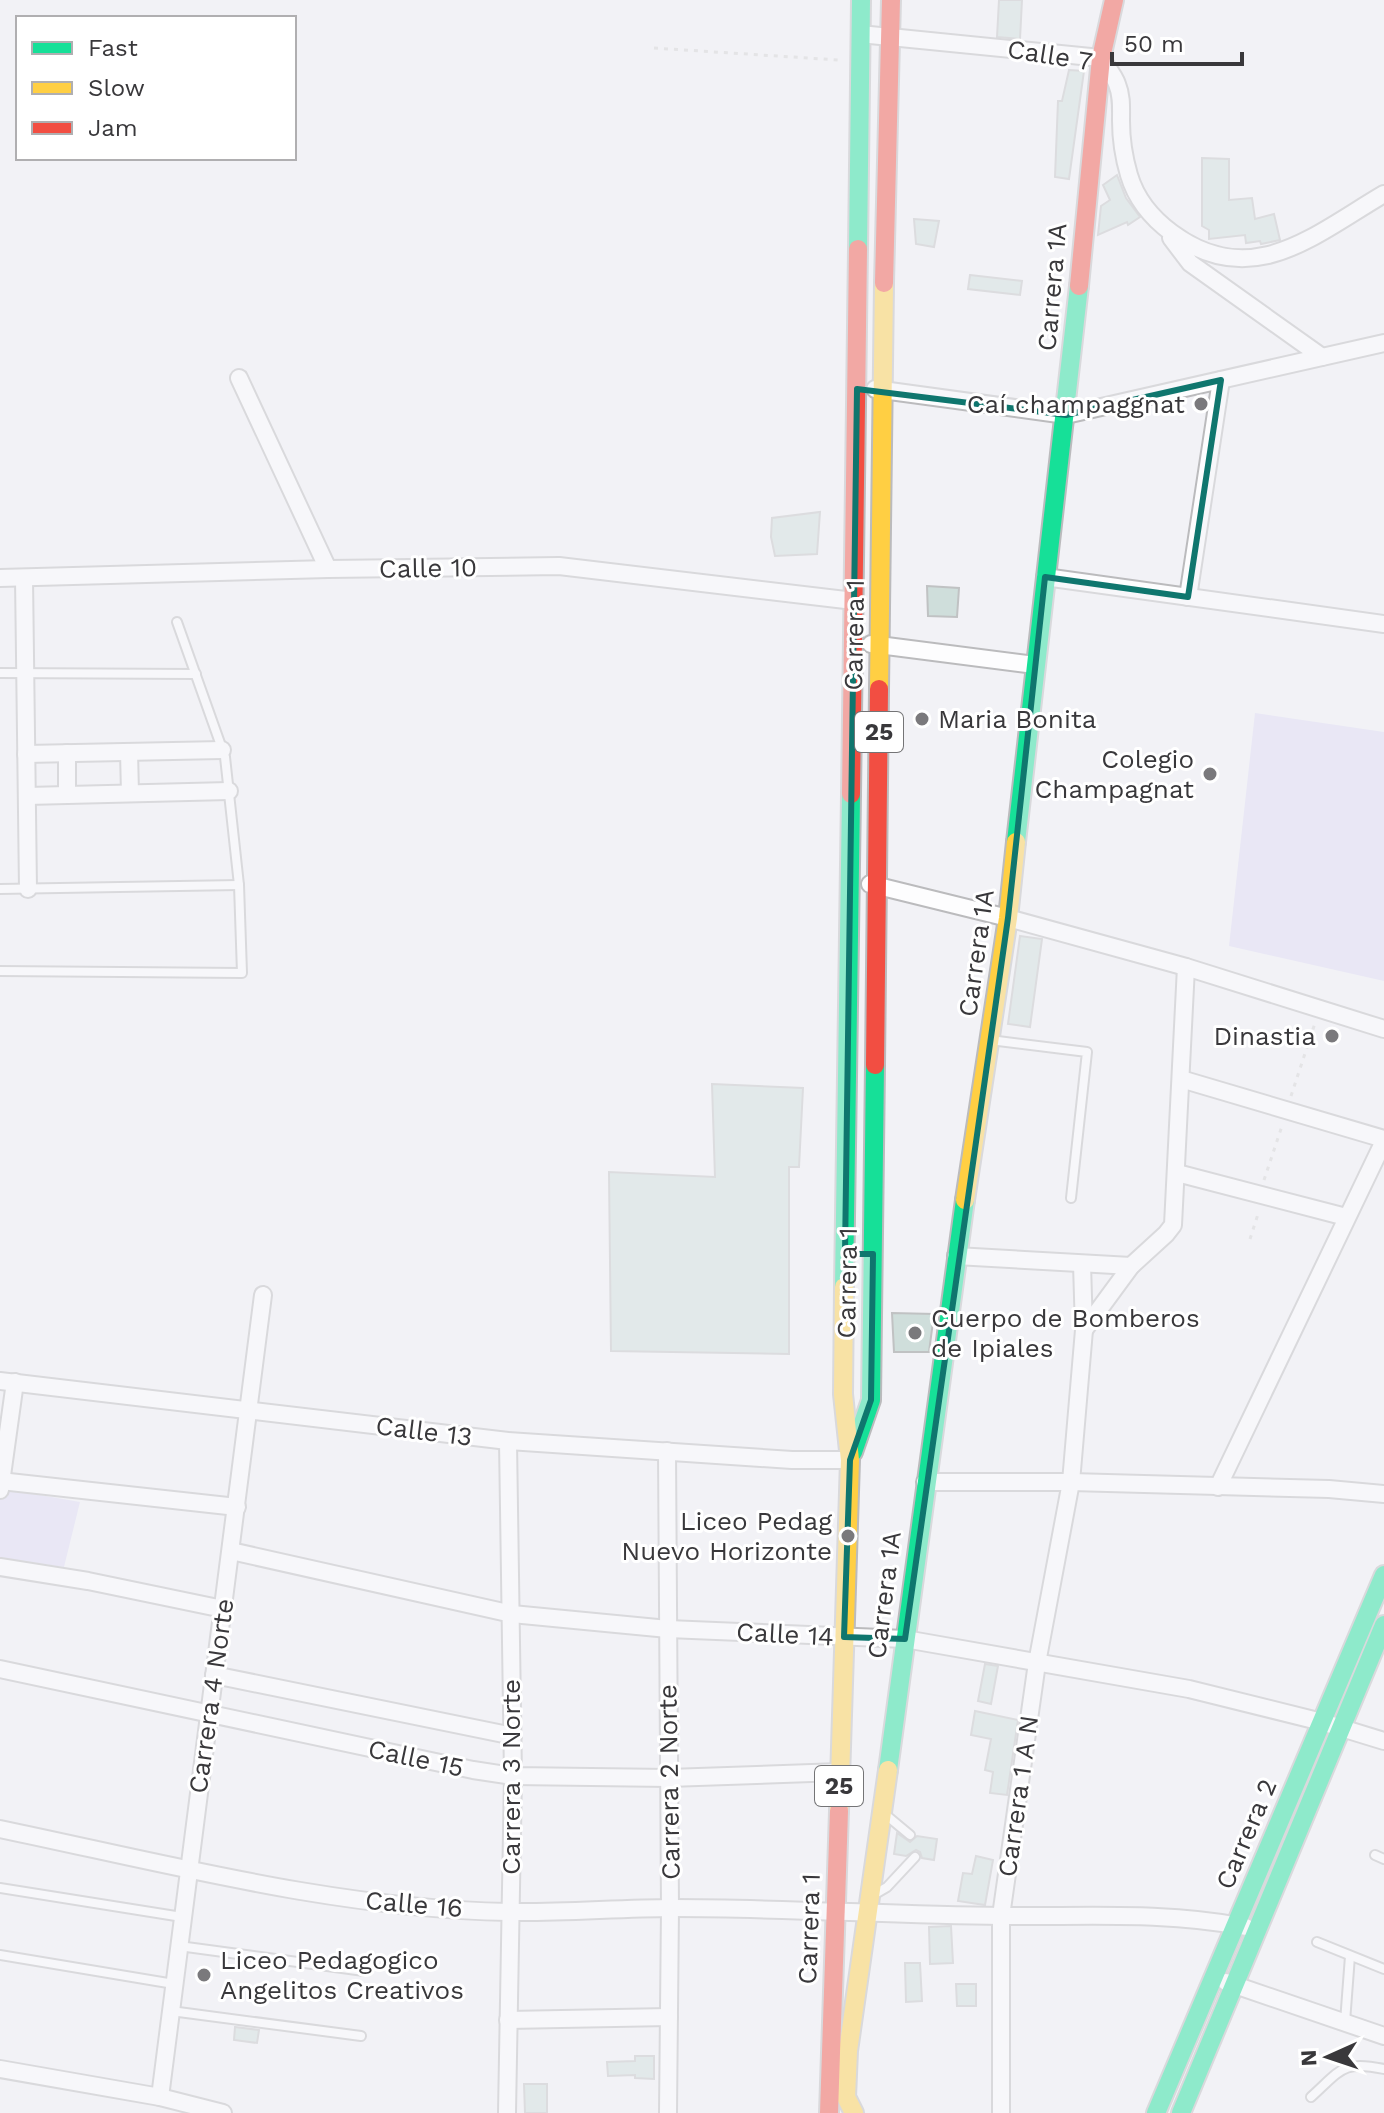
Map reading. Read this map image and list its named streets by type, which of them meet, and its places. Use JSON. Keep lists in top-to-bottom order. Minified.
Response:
{"streets":{"main road":["Carrera 1A","Carrera 1","25","Carrera 2"],"street":["Calle 7","Calle 10","Calle 13","Calle 14","Carrera 4 Norte","Calle 15","Carrera 3 Norte","Carrera 2 Norte","Carrera 1 A N","Calle 16"]},"crossings":[["Calle 7","Carrera 1A"],["Calle 7","Carrera 1"],["Carrera 1A","Carrera 1"],["Carrera 1A","Calle 14"],["Carrera 1A","Calle 16"],["Calle 10","Carrera 1"],["Carrera 1","Calle 13"],["Carrera 1","Calle 14"],["Carrera 1","Calle 15"],["Carrera 1","Calle 16"],["Calle 13","Carrera 4 Norte"],["Calle 13","Carrera 3 Norte"],["Calle 13","Carrera 2 Norte"],["Calle 14","Carrera 4 Norte"],["Calle 14","Carrera 3 Norte"],["Calle 14","Carrera 2 Norte"],["Calle 14","Carrera 1 A N"],["Calle 14","Carrera 2"],["Carrera 4 Norte","Calle 15"],["Carrera 4 Norte","Calle 16"],["Calle 15","Carrera 3 Norte"],["Calle 15","Carrera 2 Norte"],["Carrera 3 Norte","Calle 16"],["Carrera 2 Norte","Calle 16"],["Carrera 1 A N","Calle 16"]],"places":["Caí champaggnat","Maria Bonita","Colegio Champagnat","Dinastia","Cuerpo de Bomberos de Ipiales","Liceo Pedag Nuevo Horizonte","Liceo Pedagogico Angelitos Creativos"],"legend":["Fast","Slow","Jam"],"scale_bar":"50 m","north":"left"}
